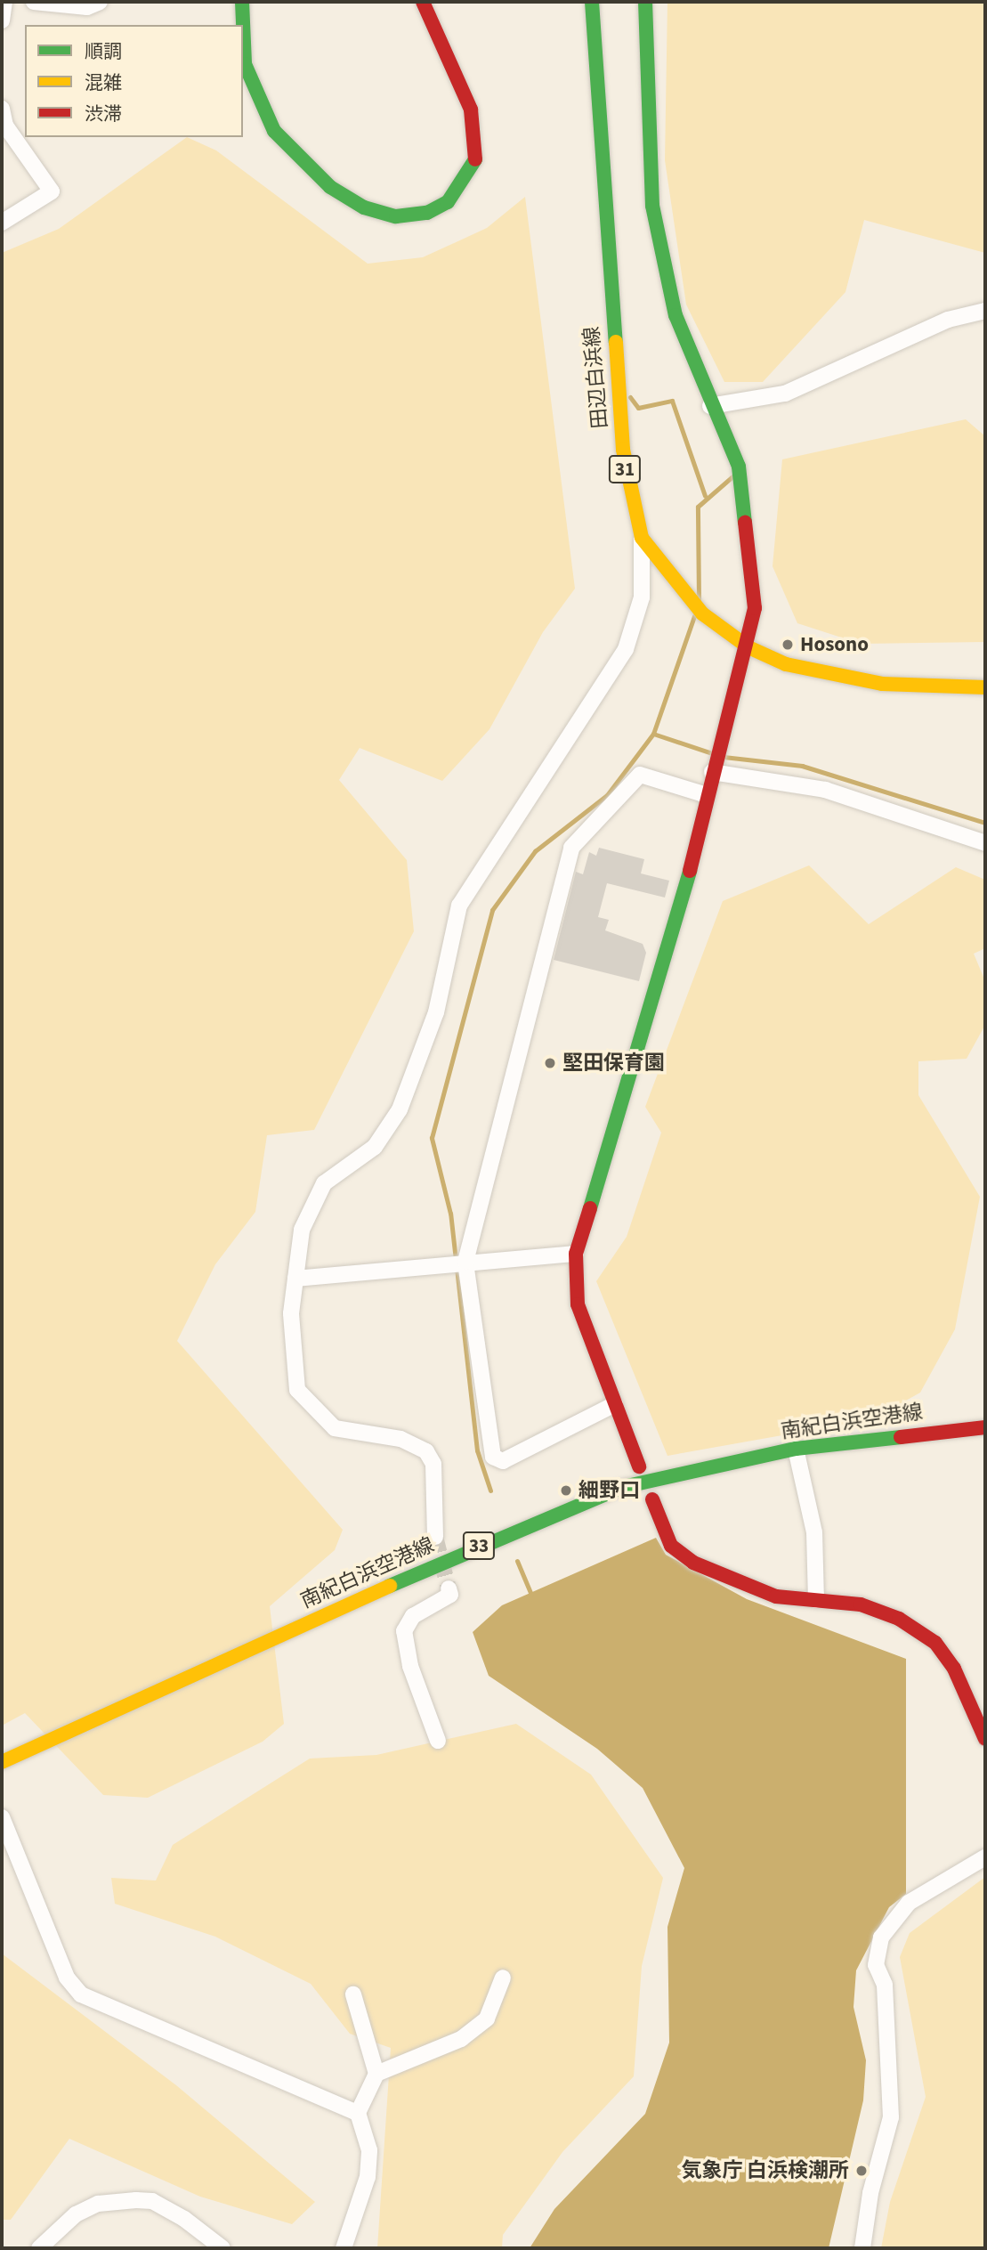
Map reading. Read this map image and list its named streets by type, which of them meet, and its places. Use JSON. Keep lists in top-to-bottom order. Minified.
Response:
{"streets":{"street":["田辺白浜線","31","南紀白浜空港線","33"]},"places":["Hosono","堅田保育園","細野口","気象庁 白浜検潮所"],"legend":["順調","混雑","渋滞"]}
